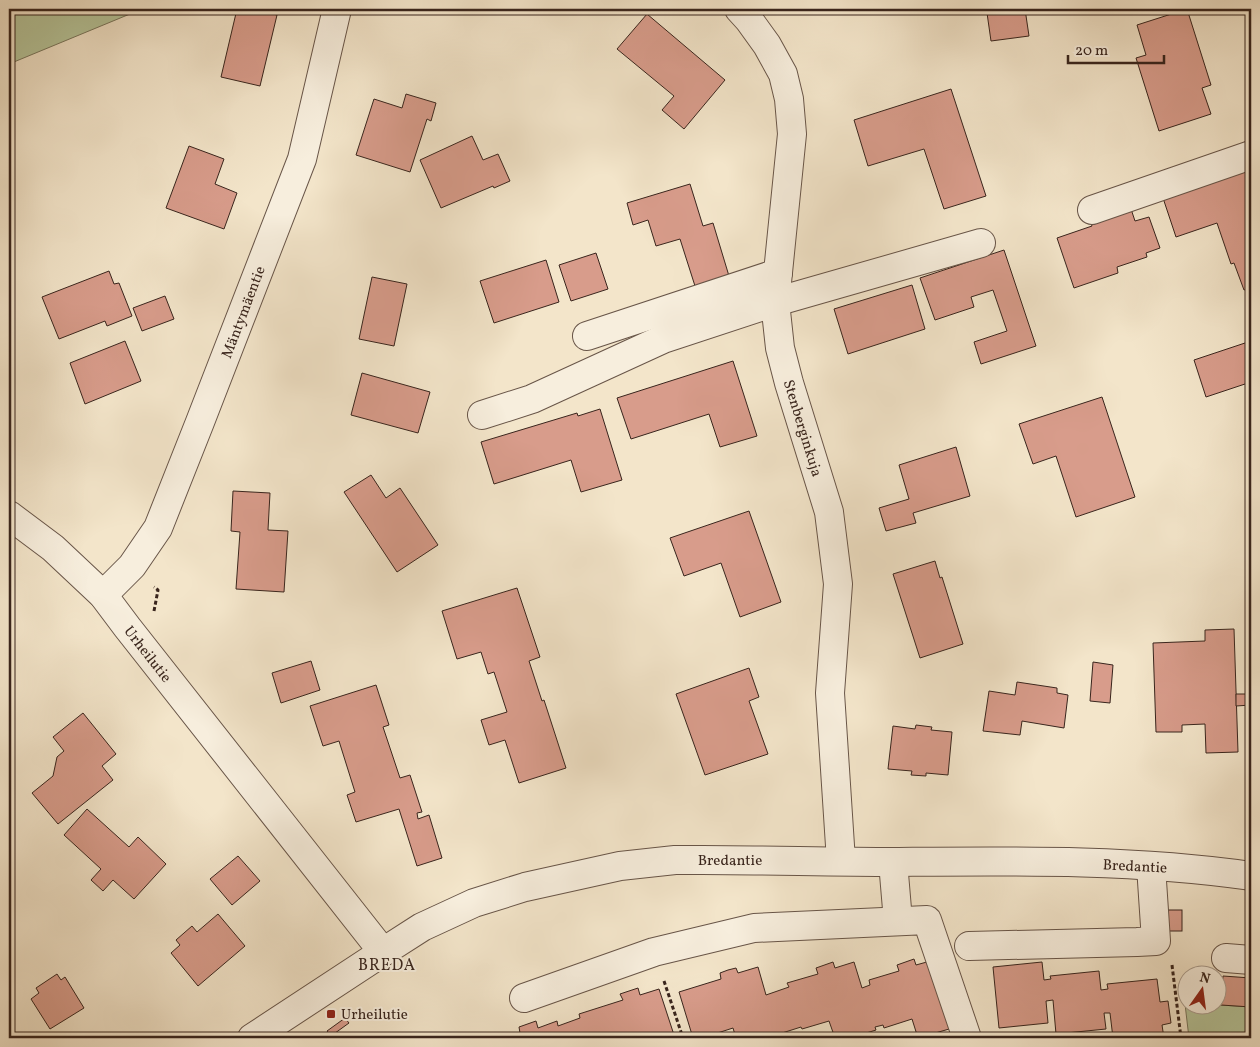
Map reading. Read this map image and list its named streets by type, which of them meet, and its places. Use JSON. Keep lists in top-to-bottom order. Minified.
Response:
{"streets":{"street":["Mäntymäentie","Stenberginkuja","Urheilutie","Bredantie"]},"crossings":[["Mäntymäentie","Urheilutie"],["Stenberginkuja","Bredantie"],["Urheilutie","Bredantie"]],"districts":["BREDA"],"places":{"transit":["Urheilutie"]},"scale_bar":"20 m","north":"top"}
